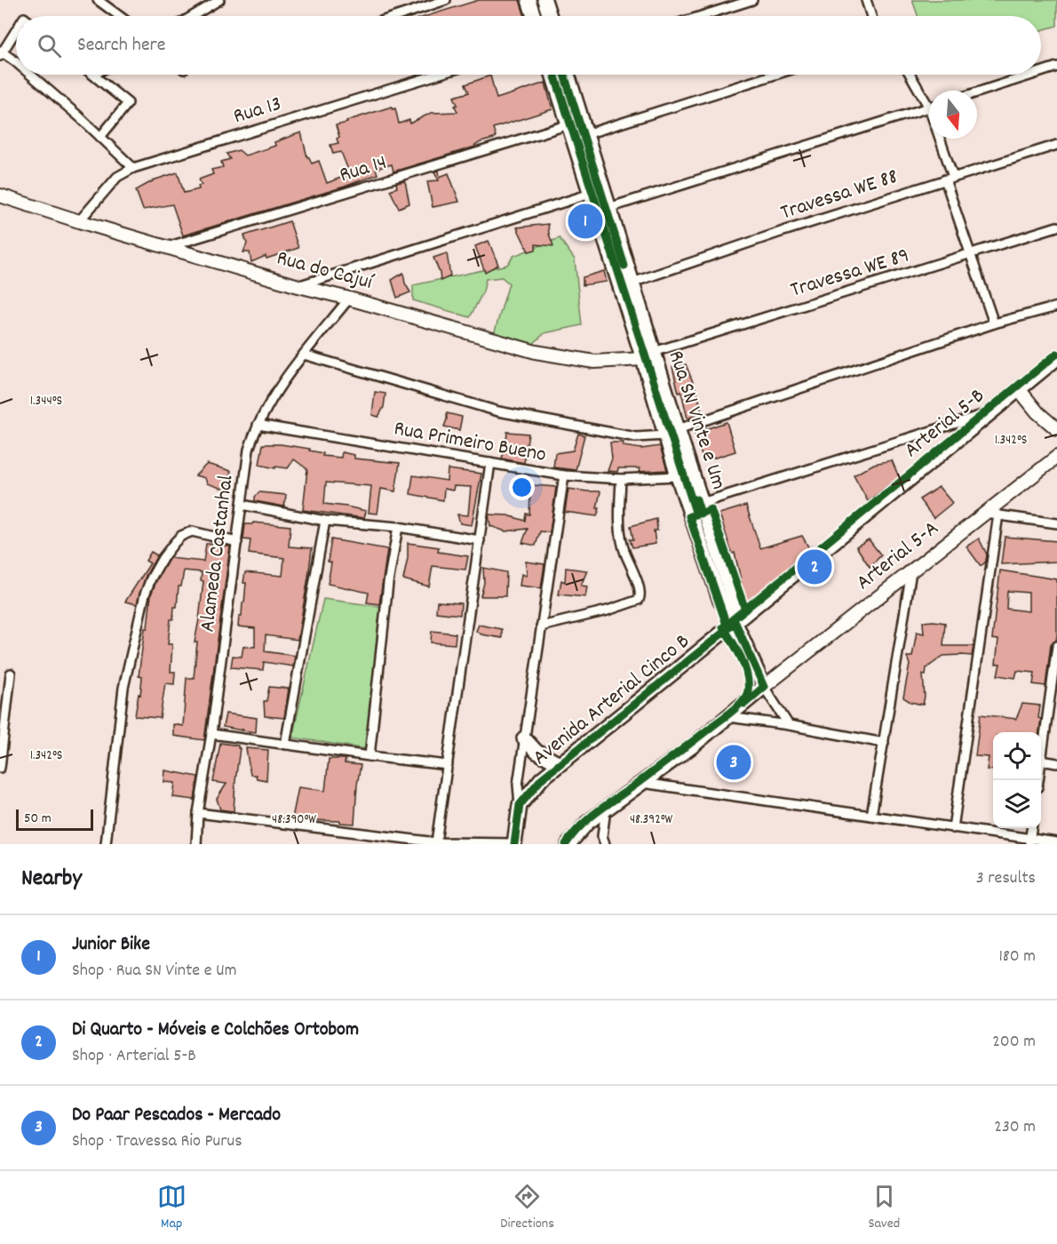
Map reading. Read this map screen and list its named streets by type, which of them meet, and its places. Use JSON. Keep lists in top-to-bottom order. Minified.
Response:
{"streets":{"main road":["Rua SN Vinte e Um","Arterial 5-B","Avenida Arterial Cinco B"],"street":["Rua 13","Rua 14","Travessa WE 88","Rua do Cajuí","Travessa WE 89","Rua Primeiro Bueno","Alameda Castanhal","Arterial 5-A"]},"crossings":[["Rua 13","Rua do Cajuí"],["Rua 14","Rua do Cajuí"],["Rua 14","Rua SN Vinte e Um"],["Travessa WE 88","Rua SN Vinte e Um"],["Rua do Cajuí","Travessa WE 89"],["Rua do Cajuí","Rua SN Vinte e Um"],["Rua do Cajuí","Alameda Castanhal"],["Travessa WE 89","Rua SN Vinte e Um"],["Rua SN Vinte e Um","Arterial 5-B"],["Rua SN Vinte e Um","Rua Primeiro Bueno"],["Rua SN Vinte e Um","Avenida Arterial Cinco B"],["Arterial 5-B","Avenida Arterial Cinco B"],["Rua Primeiro Bueno","Alameda Castanhal"]],"scale_bar":"50 m","north":"bottom","page":{"search":"Search here","pins":["1","2","3"],"scale":"50 m","heading":["Nearby","3 results"],"list":[{"mark":"1","name":"Junior Bike","note":"Shop · Rua SN Vinte e Um","value":"180 m"},{"mark":"2","name":"Di Quarto - Móveis e Colchões Ortobom","note":"Shop · Arterial 5-B","value":"200 m"},{"mark":"3","name":"Do Paar Pescados - Mercado","note":"Shop · Travessa Rio Purus","value":"230 m"}],"nav":["Map","Directions","Saved"]},"coordinates":["1.344°S","1.342°S","48.390°W","48.392°W"]}
